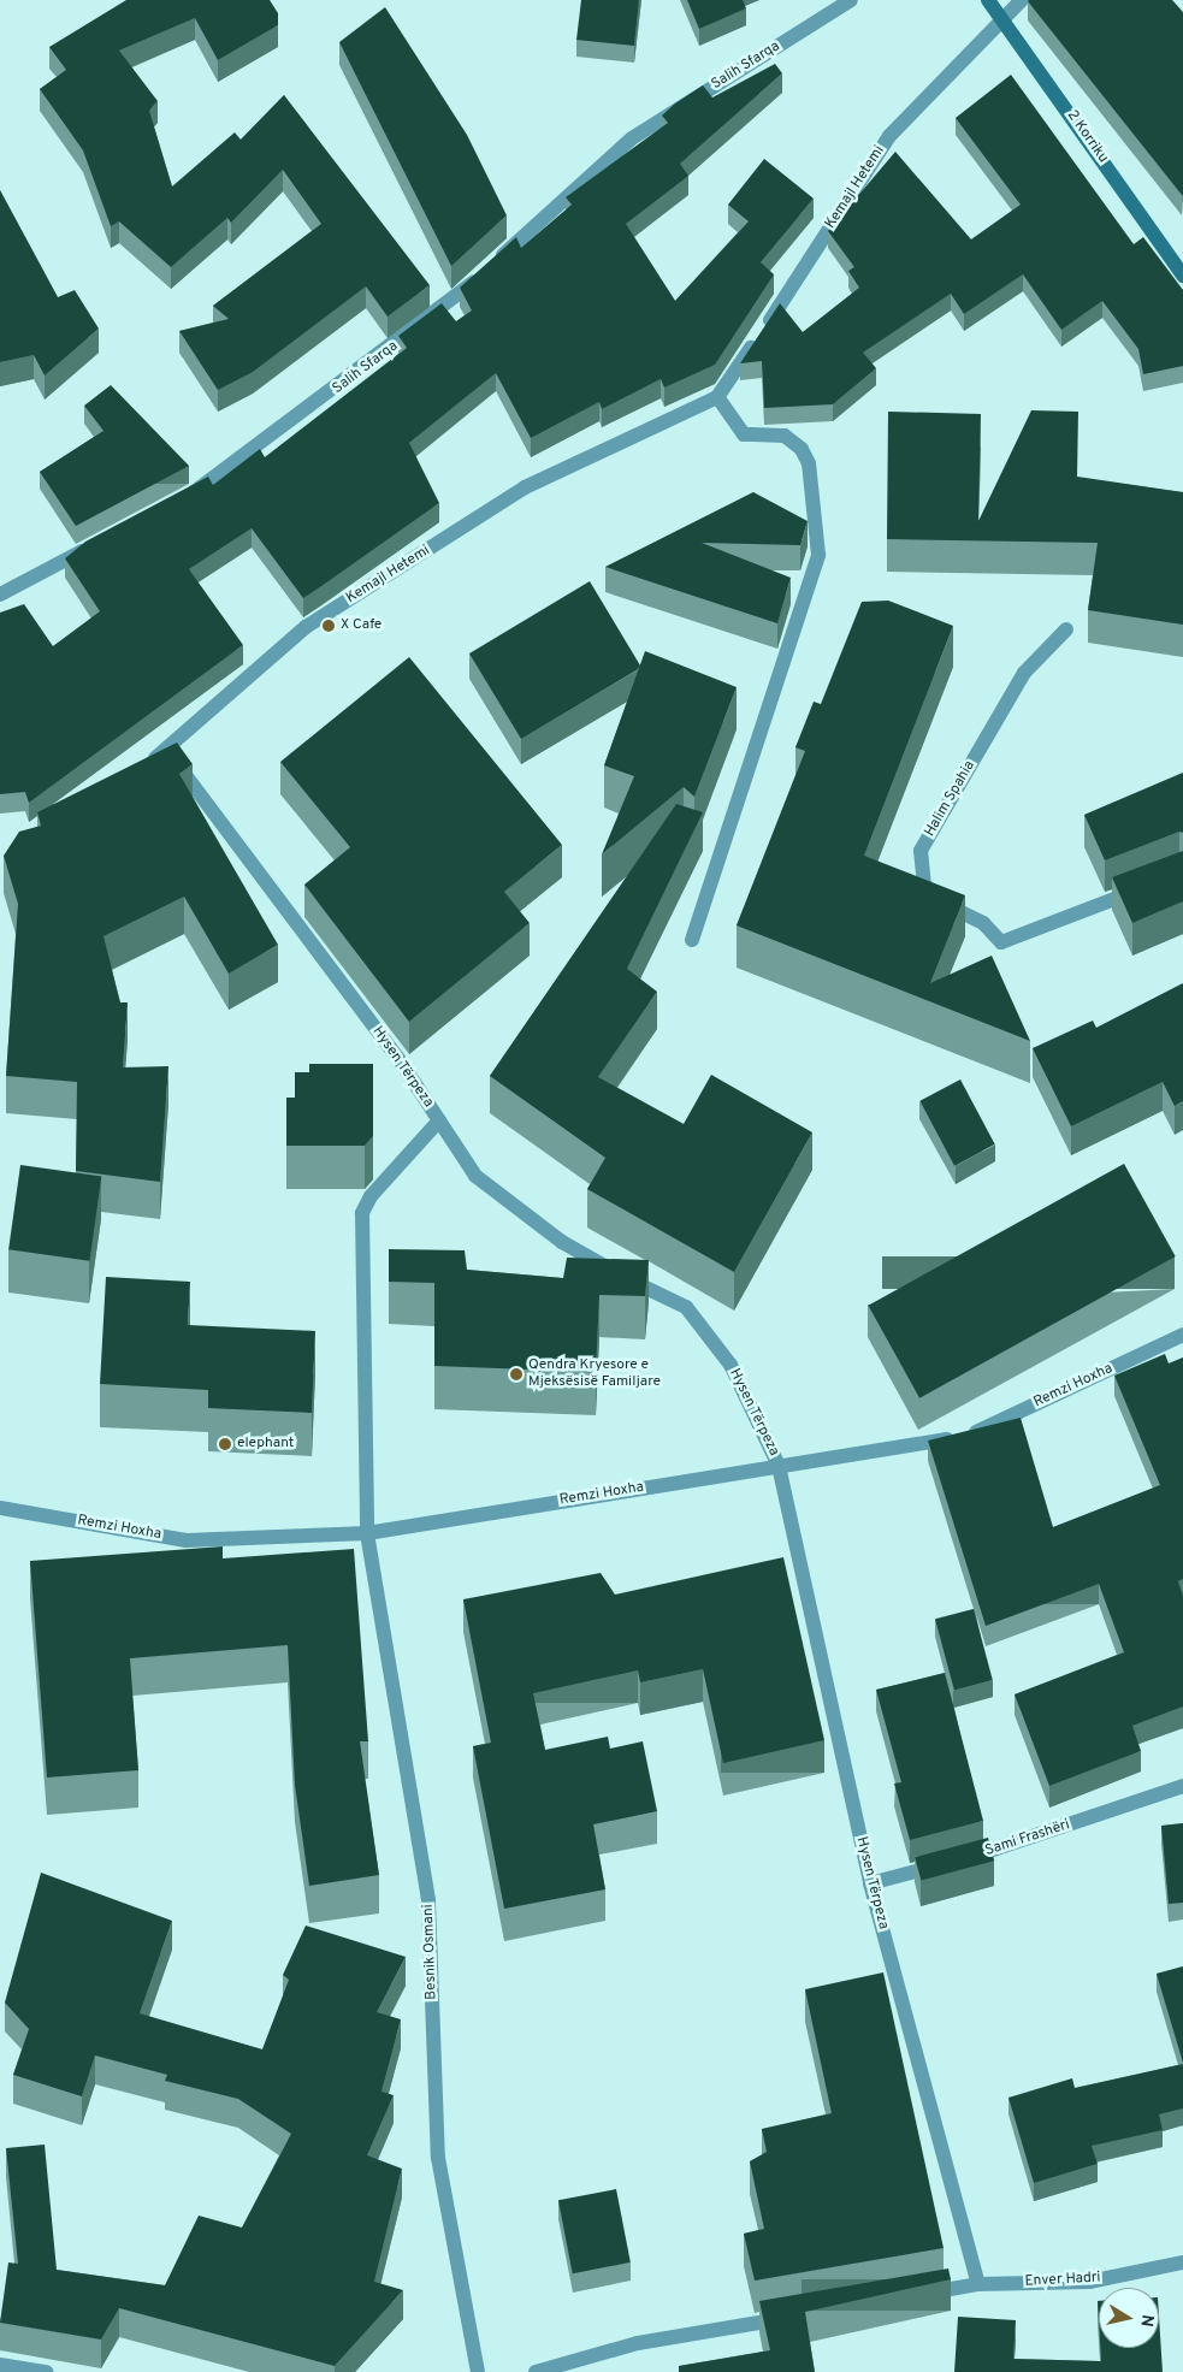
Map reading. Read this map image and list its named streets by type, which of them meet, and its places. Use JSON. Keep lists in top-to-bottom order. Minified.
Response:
{"streets":{"street":["Salih Sfarqa","2 Korriku","Kemajl Hetemi","Halim Spahia","Hysen Tërpeza","Remzi Hoxha","Sami Frashëri","Besnik Osmani","Enver Hadri"]},"crossings":[["2 Korriku","Kemajl Hetemi"],["Kemajl Hetemi","Hysen Tërpeza"],["Hysen Tërpeza","Remzi Hoxha"],["Hysen Tërpeza","Sami Frashëri"],["Hysen Tërpeza","Besnik Osmani"],["Hysen Tërpeza","Enver Hadri"],["Remzi Hoxha","Besnik Osmani"]],"places":["X Cafe","Qendra Kryesore e Mjeksësisë Familjare","elephant"],"north":"right"}
